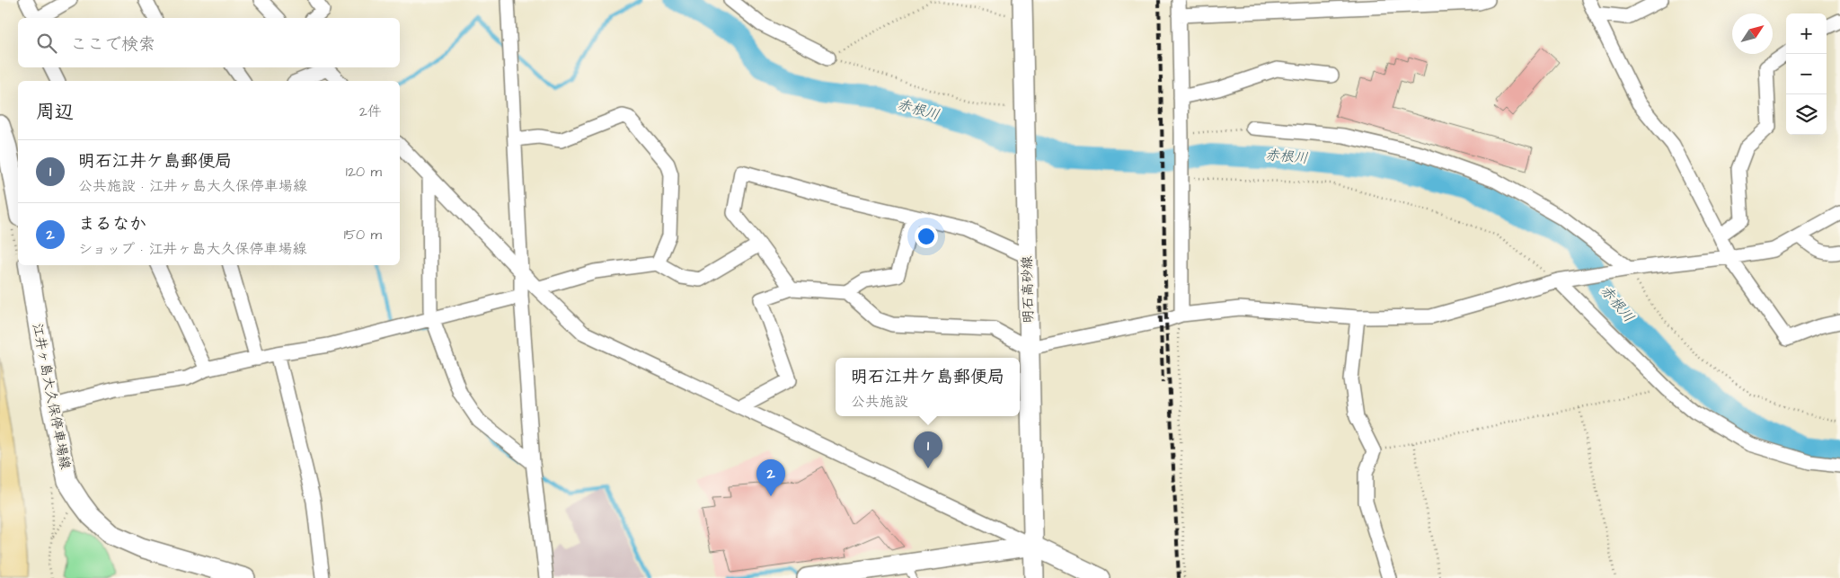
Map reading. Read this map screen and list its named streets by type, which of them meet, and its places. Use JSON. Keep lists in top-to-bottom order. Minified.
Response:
{"streets":{"main road":["明石高砂線","江井ヶ島大久保停車場線"]},"water":["赤根川"],"north":"top right","page":{"map_buttons":["+","−"],"search":"ここで検索","heading":["周辺","2件"],"list":[{"mark":"1","name":"明石江井ケ島郵便局","note":"公共施設 · 江井ヶ島大久保停車場線","value":"120 m"},{"mark":"2","name":"まるなか","note":"ショップ · 江井ヶ島大久保停車場線","value":"150 m"}],"popup":["明石江井ケ島郵便局","公共施設"],"pins":["1","2"]}}
